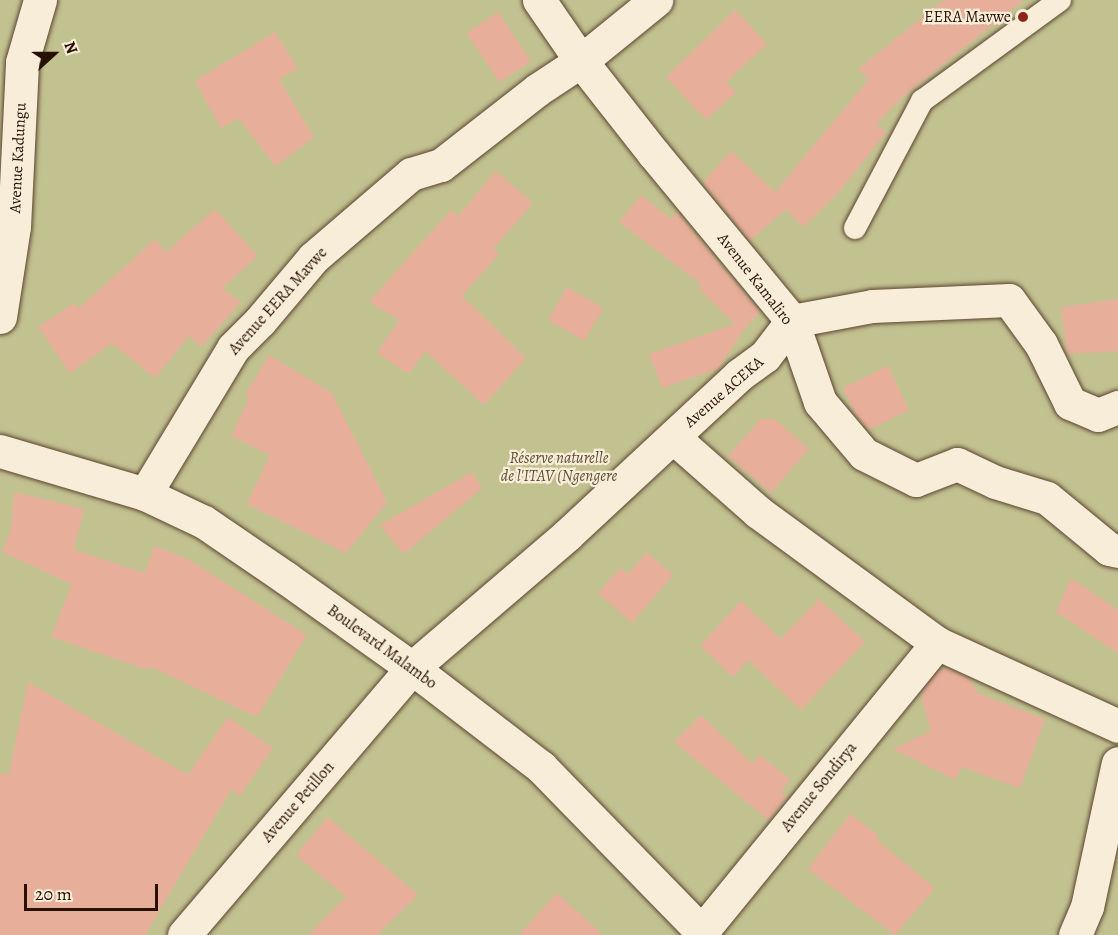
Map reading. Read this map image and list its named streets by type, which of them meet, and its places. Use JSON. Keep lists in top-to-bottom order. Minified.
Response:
{"streets":{"street":["Avenue Kadungu","Avenue Kamaliro","Avenue EERA Mavwe","Avenue ACEKA","Boulevard Malambo","Avenue Sondirya","Avenue Petillon"]},"crossings":[["Avenue Kamaliro","Avenue EERA Mavwe"],["Avenue Kamaliro","Avenue ACEKA"],["Avenue EERA Mavwe","Boulevard Malambo"],["Avenue ACEKA","Boulevard Malambo"],["Avenue ACEKA","Avenue Petillon"],["Boulevard Malambo","Avenue Sondirya"],["Boulevard Malambo","Avenue Petillon"]],"parks":["Réserve naturelle de l'ITAV (Ngengere"],"places":["EERA Mavwe"],"scale_bar":"20 m","north":"right"}
